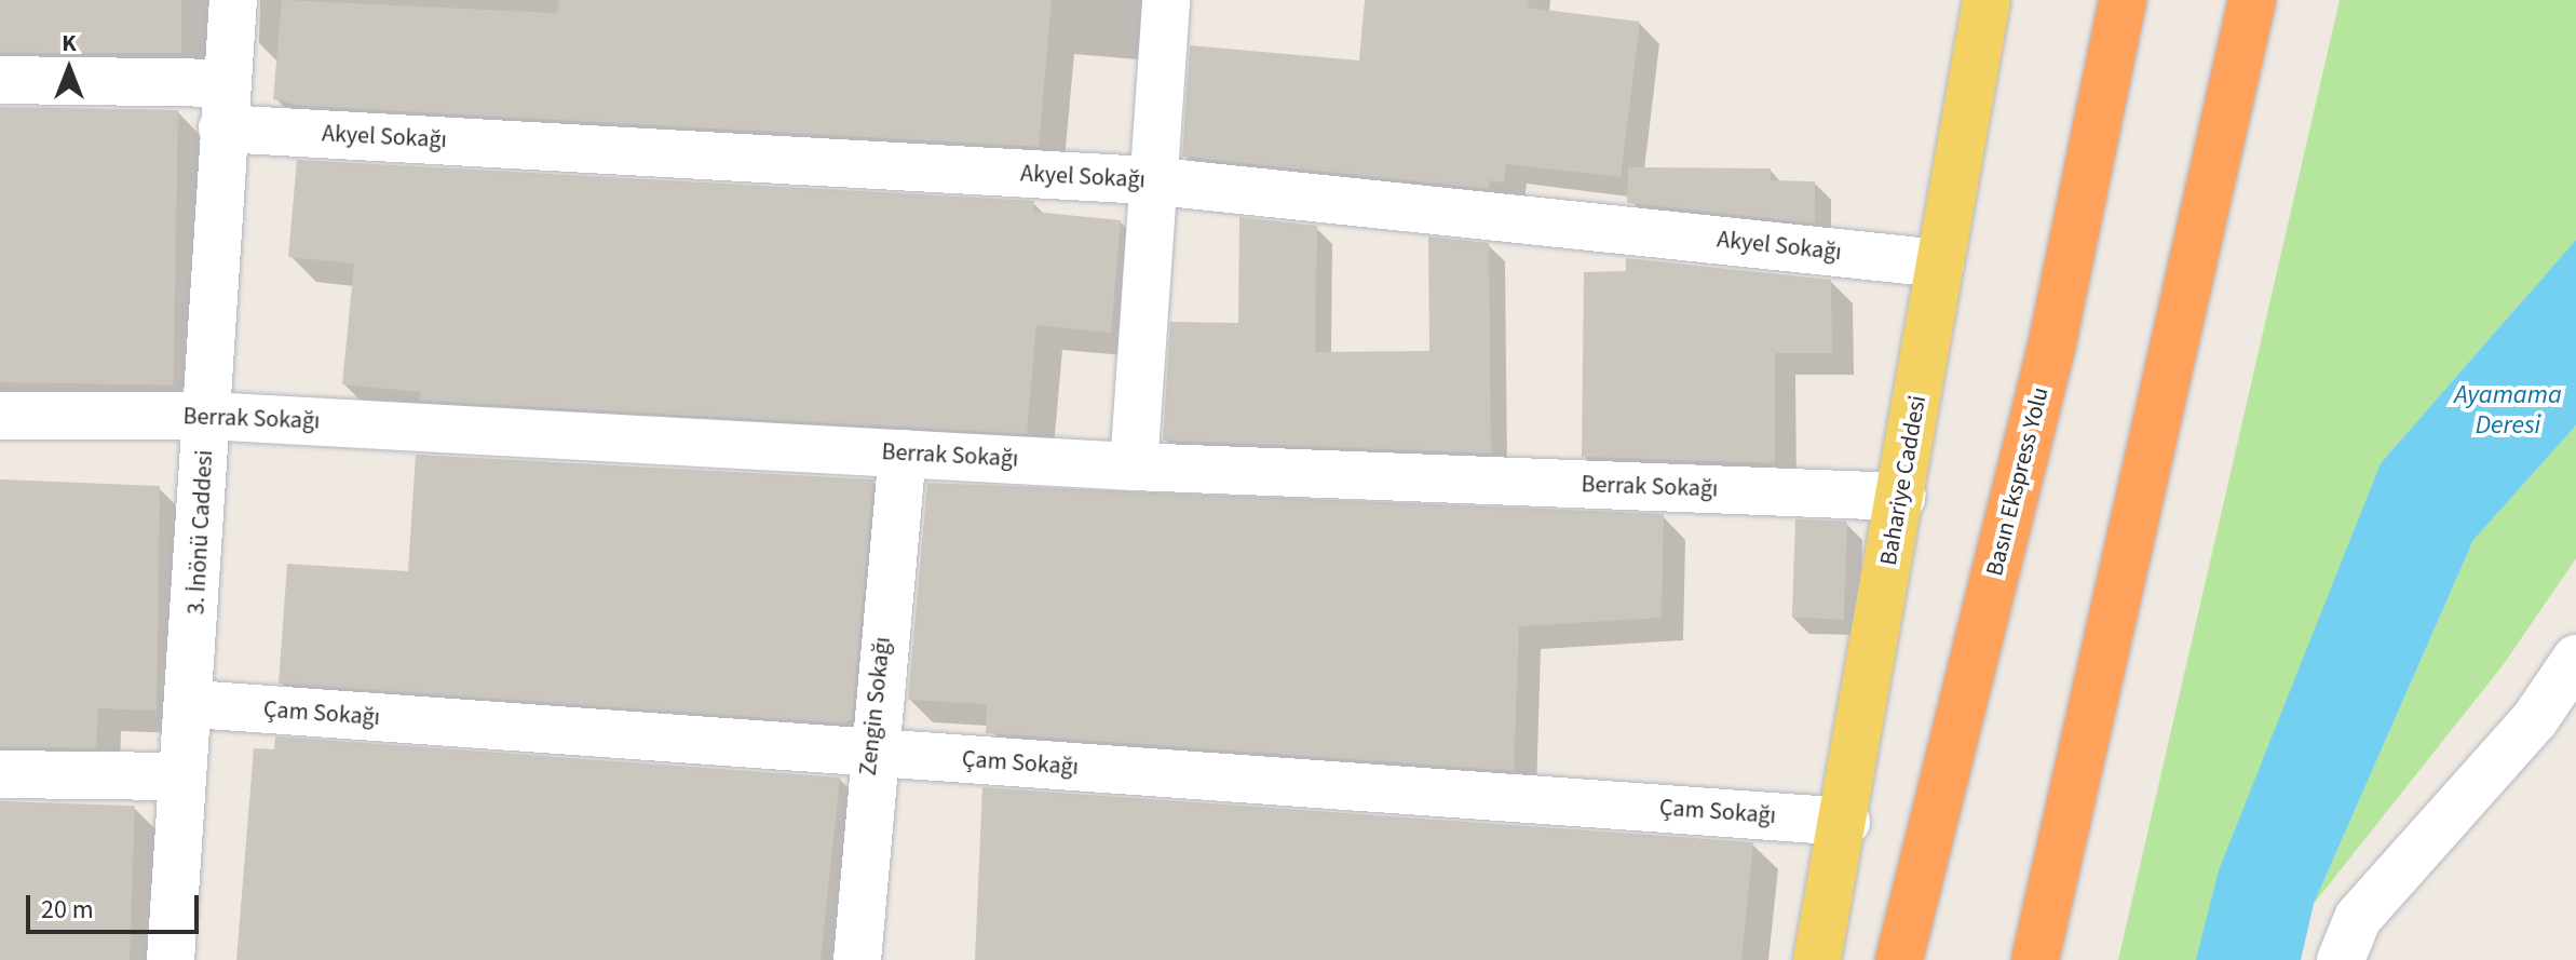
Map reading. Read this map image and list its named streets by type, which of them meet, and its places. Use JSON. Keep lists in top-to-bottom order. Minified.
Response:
{"streets":{"highway":["Basın Ekspress Yolu"],"main road":["Bahariye Caddesi"],"street":["Akyel Sokağı","Berrak Sokağı","3. İnönü Caddesi","Zengin Sokağı","Çam Sokağı"]},"crossings":[["Akyel Sokağı","Bahariye Caddesi"],["Akyel Sokağı","3. İnönü Caddesi"],["Berrak Sokağı","Bahariye Caddesi"],["Berrak Sokağı","3. İnönü Caddesi"],["Berrak Sokağı","Zengin Sokağı"],["Bahariye Caddesi","Çam Sokağı"],["3. İnönü Caddesi","Çam Sokağı"],["Zengin Sokağı","Çam Sokağı"]],"water":["Ayamama Deresi"],"scale_bar":"20 m","north":"top"}
